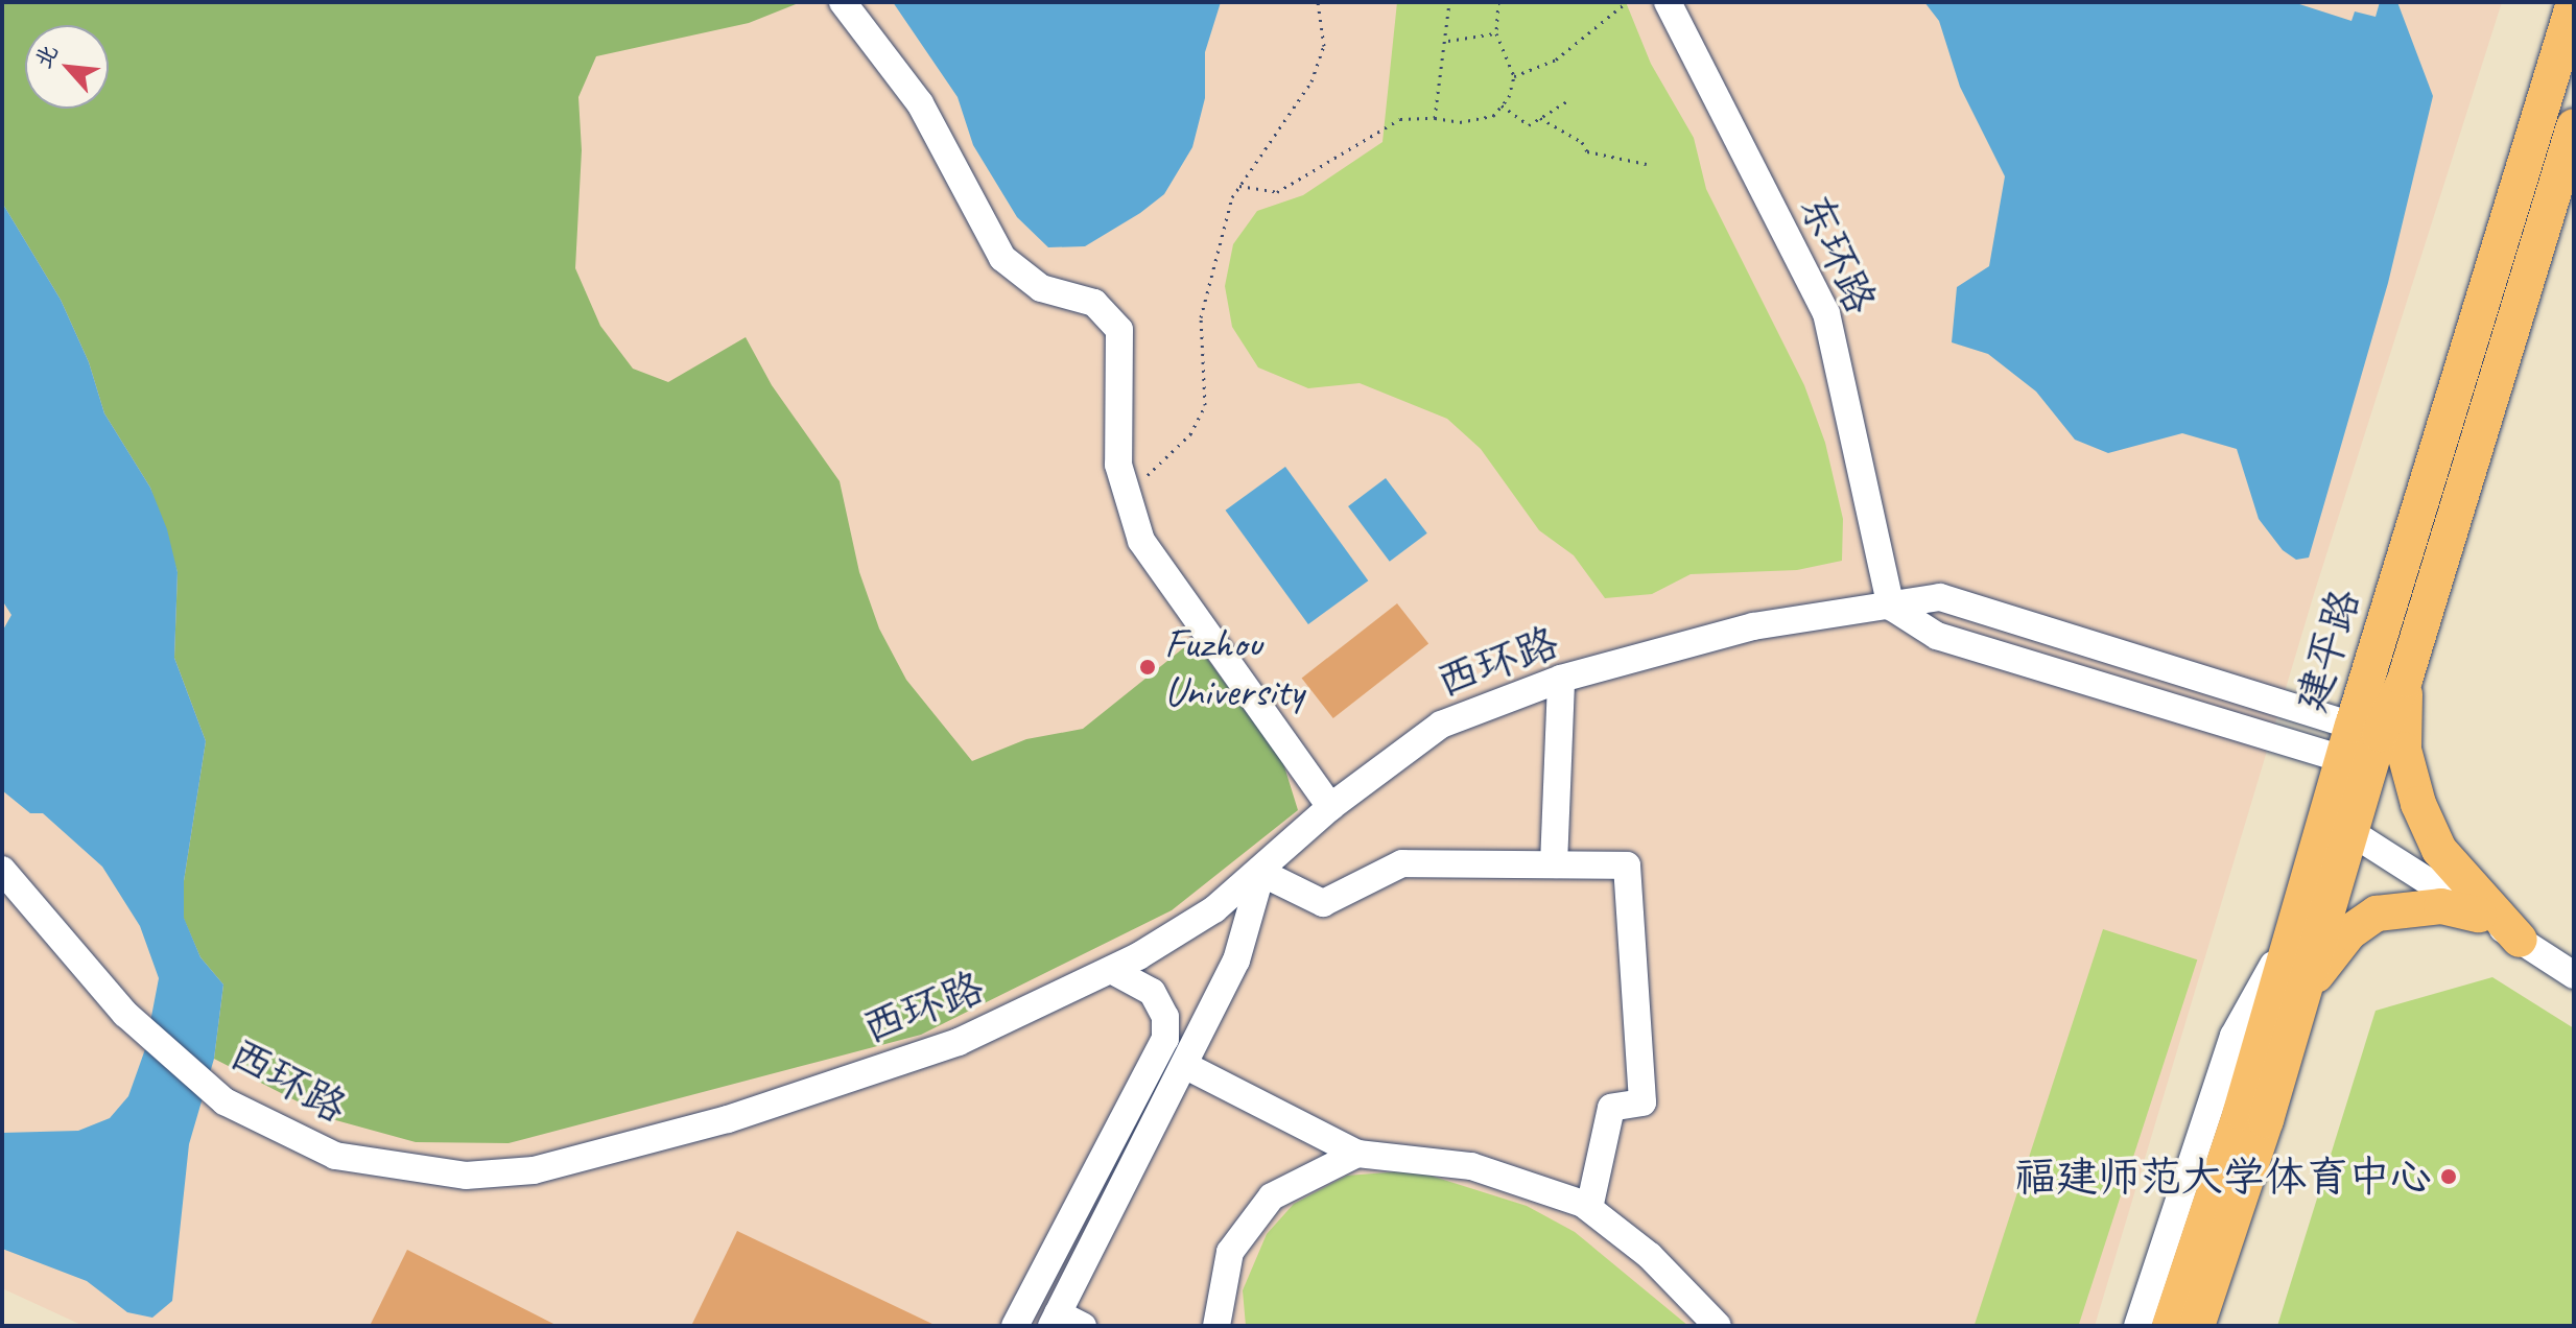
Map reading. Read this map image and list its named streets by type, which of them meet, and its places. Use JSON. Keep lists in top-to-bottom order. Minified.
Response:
{"streets":{"main road":["建平路"],"street":["东环路","西环路"]},"crossings":[["东环路","西环路"],["建平路","西环路"]],"places":["Fuzhou University","福建师范大学体育中心"],"north":"top left"}
